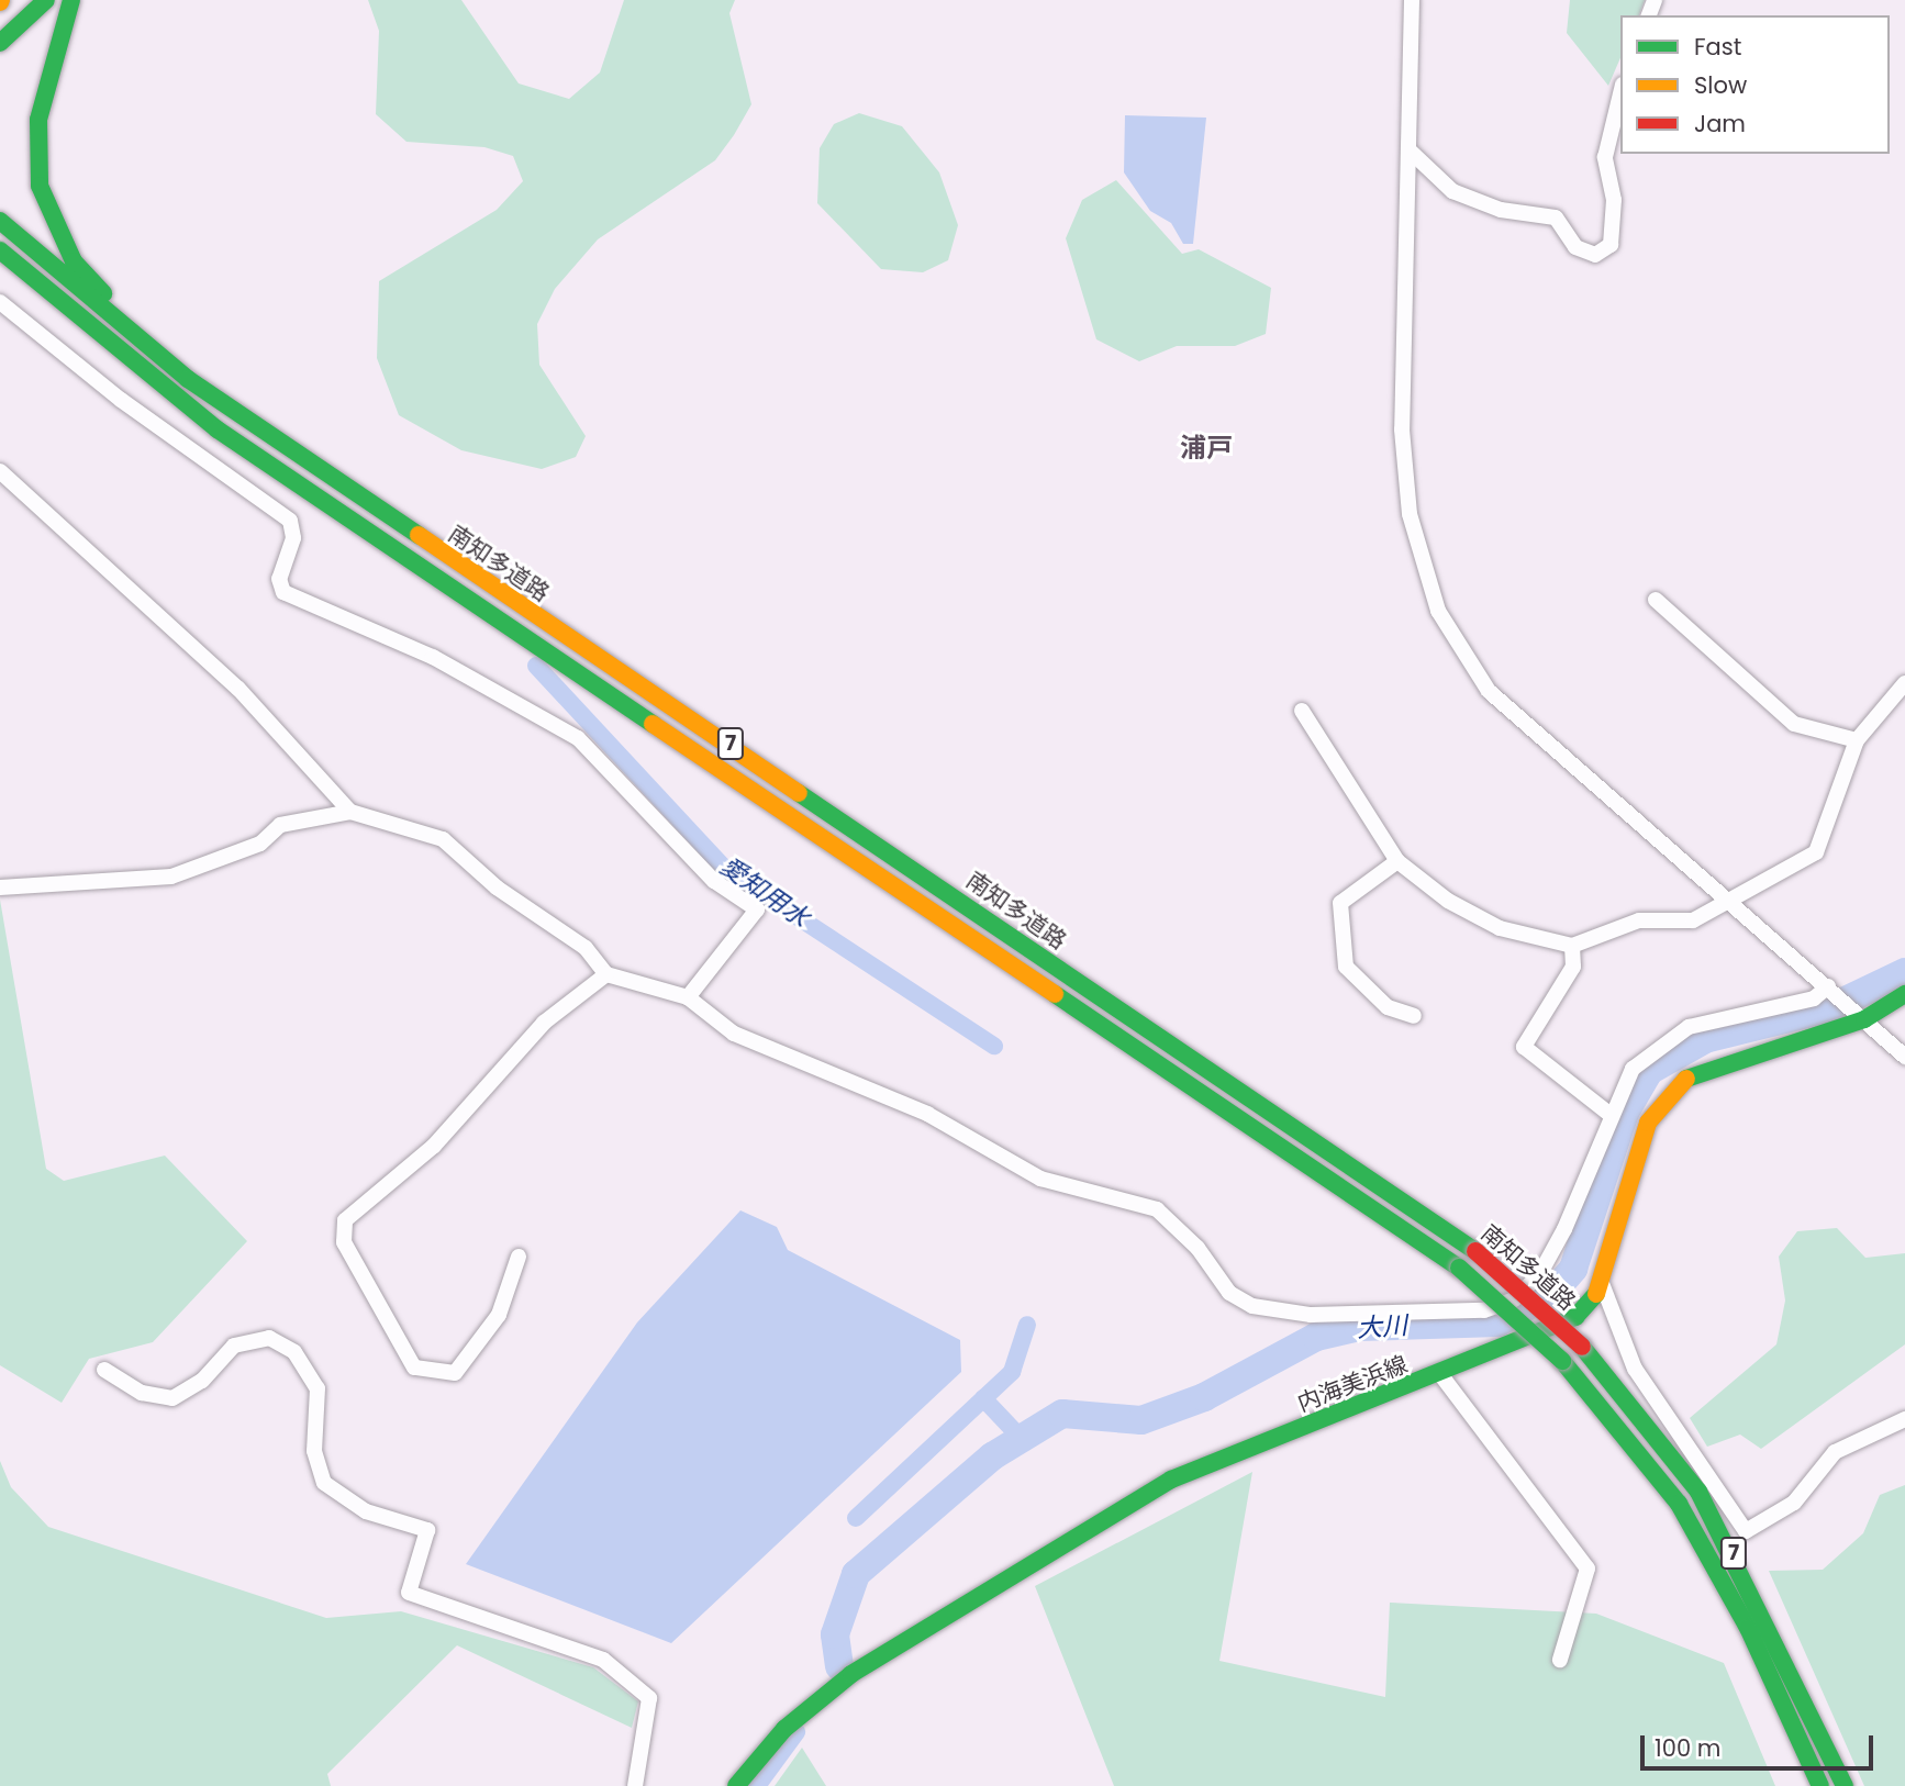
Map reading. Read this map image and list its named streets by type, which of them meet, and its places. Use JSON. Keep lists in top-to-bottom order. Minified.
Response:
{"streets":{"main road":["南知多道路","7","内海美浜線"]},"districts":["浦戸"],"water":["愛知用水","大川"],"legend":["Fast","Slow","Jam"],"scale_bar":"100 m"}
